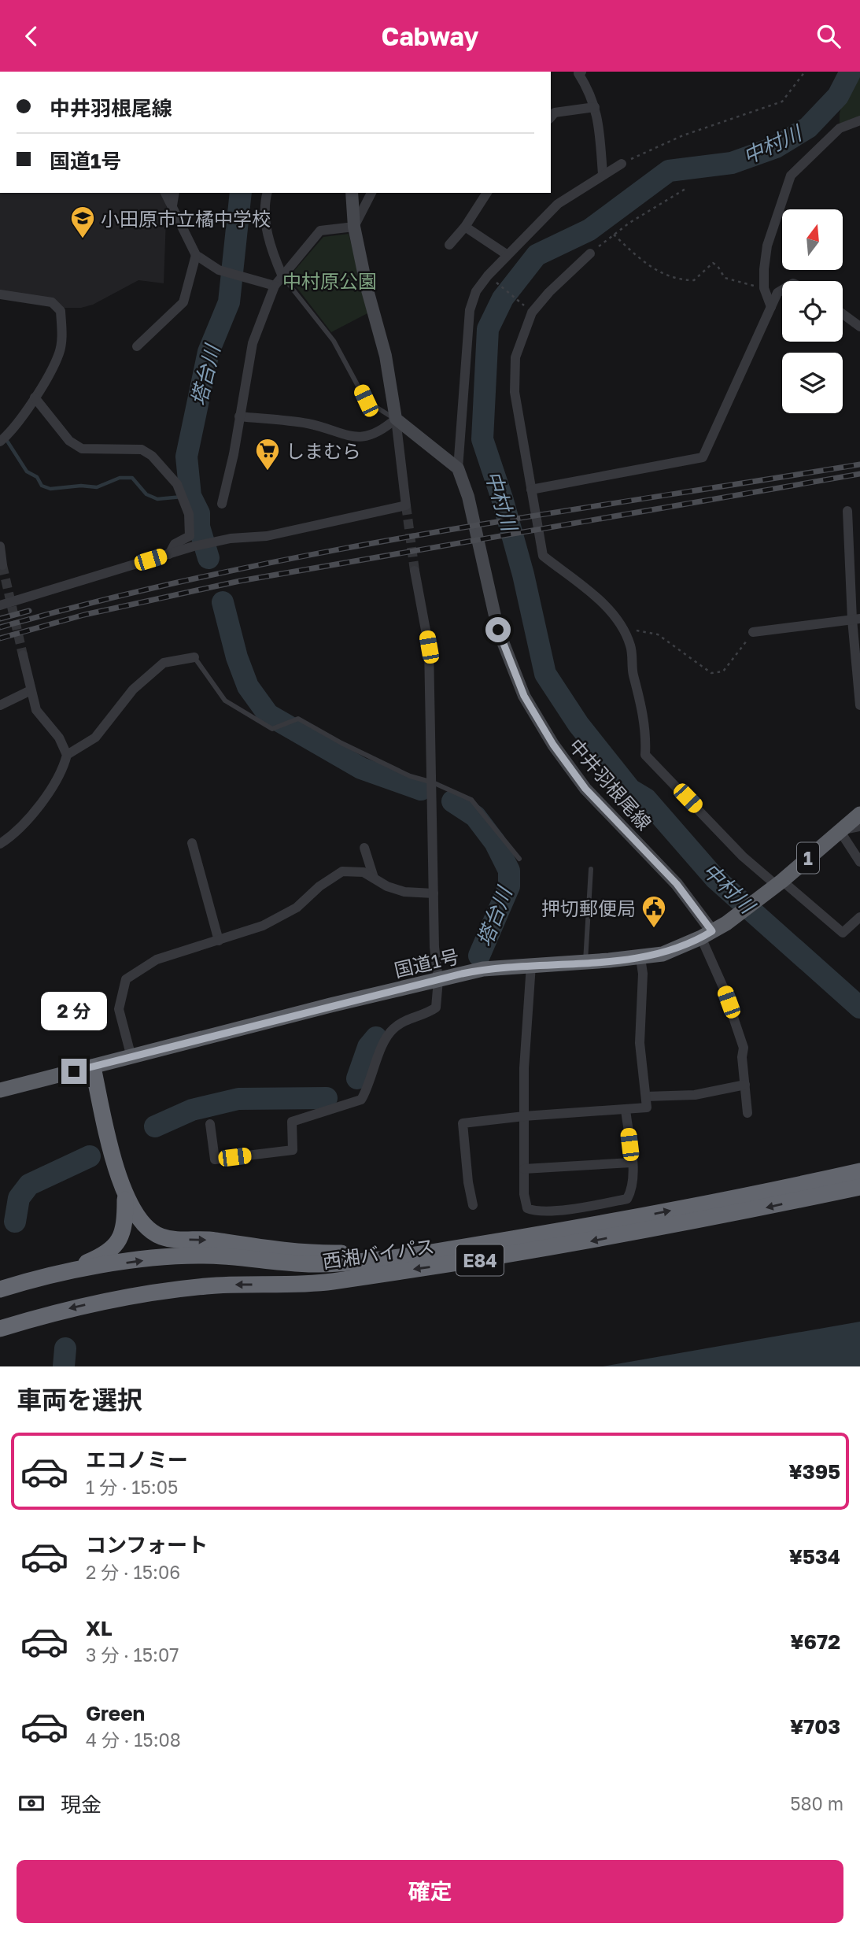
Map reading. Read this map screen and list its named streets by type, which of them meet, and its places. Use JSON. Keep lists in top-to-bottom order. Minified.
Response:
{"streets":{"highway":["1","国道1号","西湘バイパス","E84"],"main road":["中井羽根尾線"]},"crossings":[["中井羽根尾線","国道1号"]],"water":["中村川","塔台川"],"parks":["中村原公園"],"places":{"school or university":["小田原市立橘中学校"],"supermarket":["しまむら"],"public building":["押切郵便局"]},"north":"top","page":{"header":"Cabway","banner":["中井羽根尾線","国道1号"],"bubble":"2 分","heading":"車両を選択","list":[{"name":"エコノミー","note":"1 分 · 15:05","value":"¥395"},{"name":"コンフォート","note":"2 分 · 15:06","value":"¥534"},{"name":"XL","note":"3 分 · 15:07","value":"¥672"},{"name":"Green","note":"4 分 · 15:08","value":"¥703"}],"pay":["現金","580 m"],"buttons":"確定"}}
